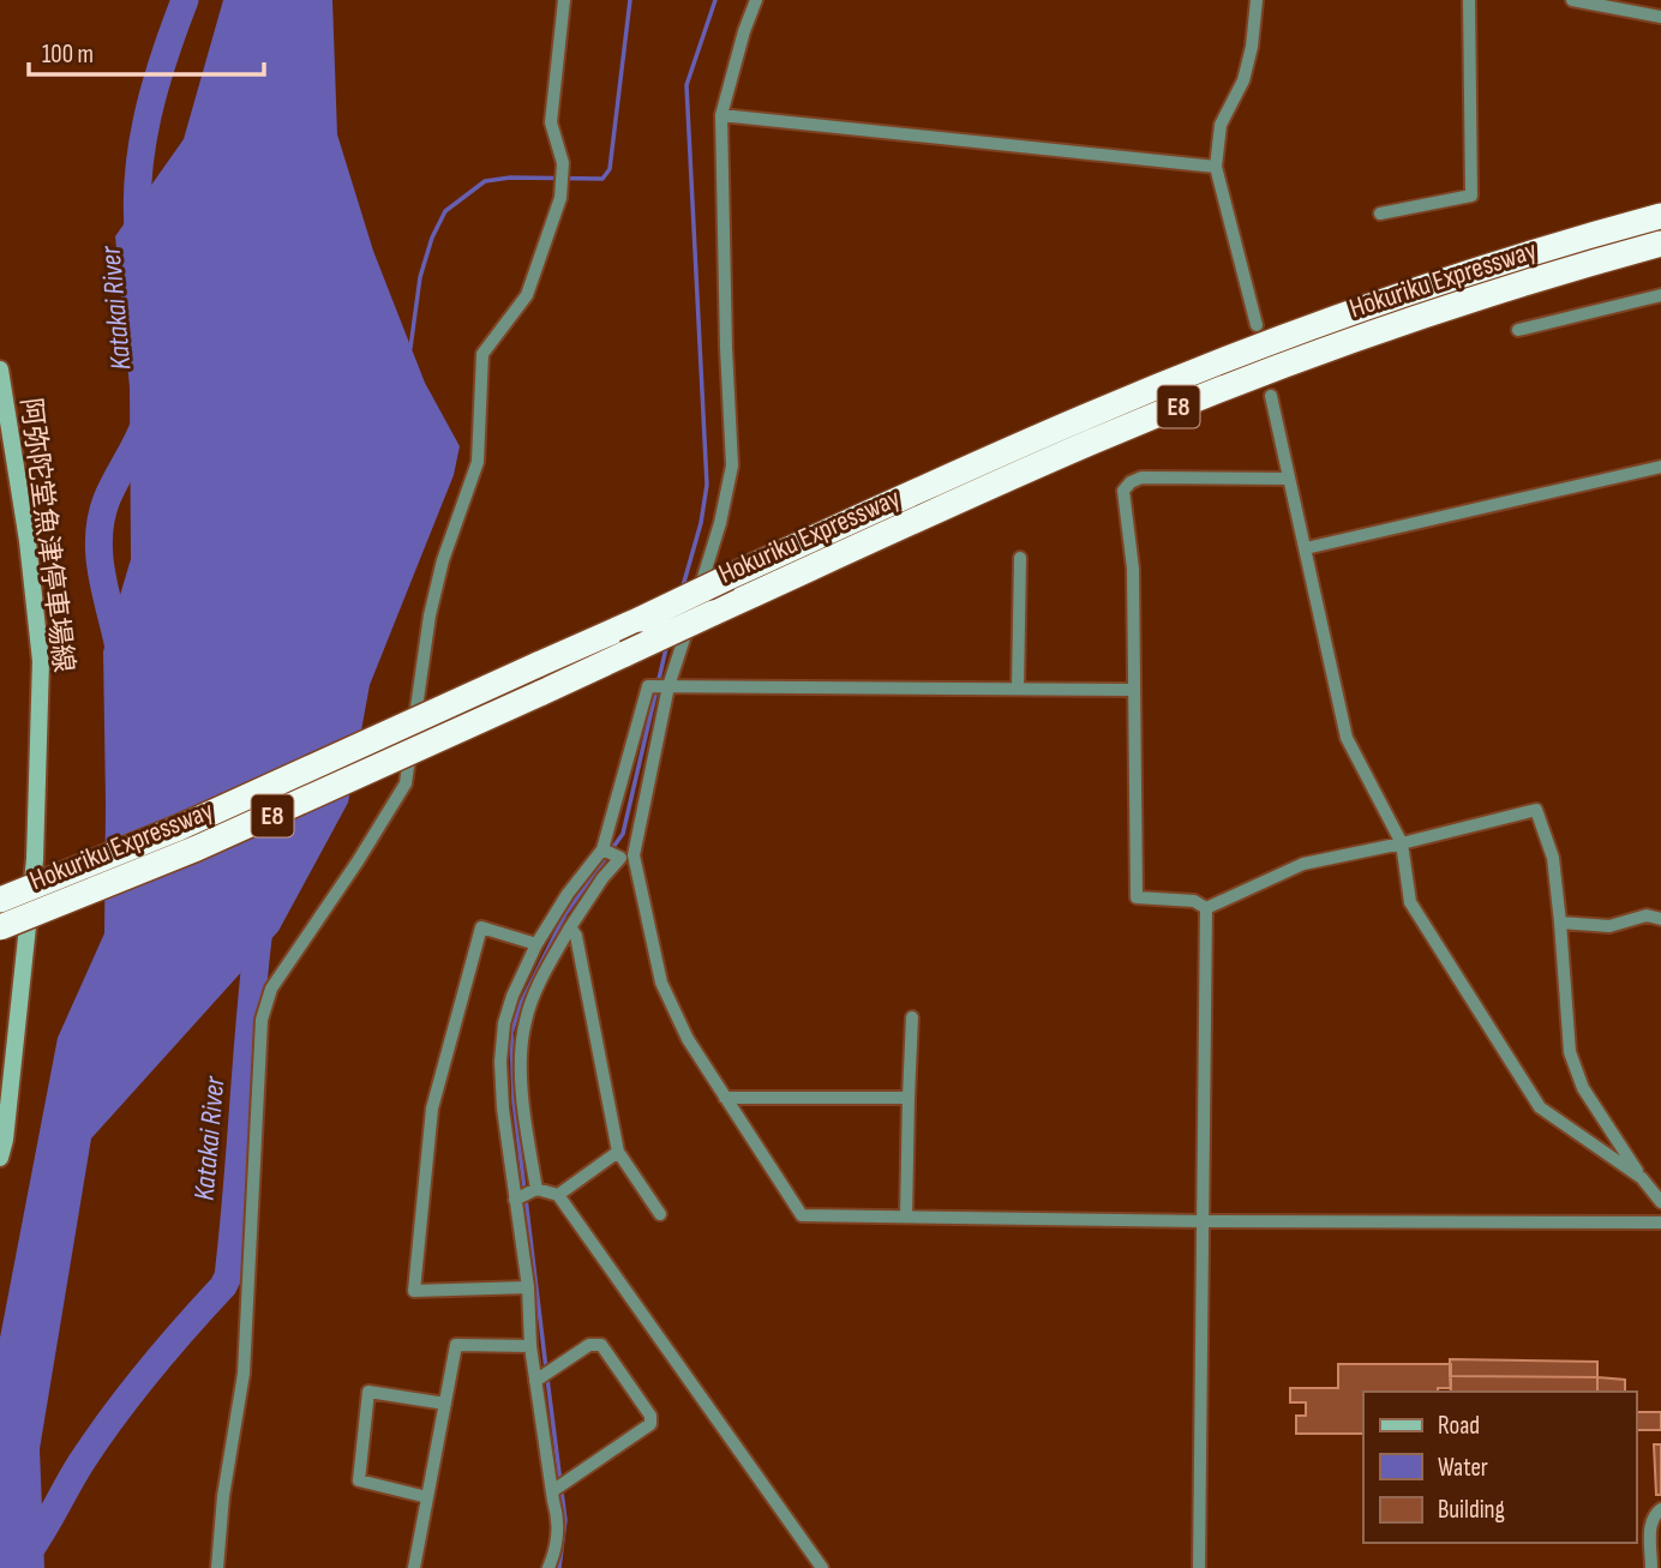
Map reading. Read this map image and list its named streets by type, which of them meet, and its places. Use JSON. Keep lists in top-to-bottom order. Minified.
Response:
{"streets":{"highway":["Hokuriku Expressway","E8"],"main road":["阿弥陀堂魚津停車場線"]},"water":["Katakai River"],"legend":["Road","Water","Building"],"scale_bar":"100 m"}
